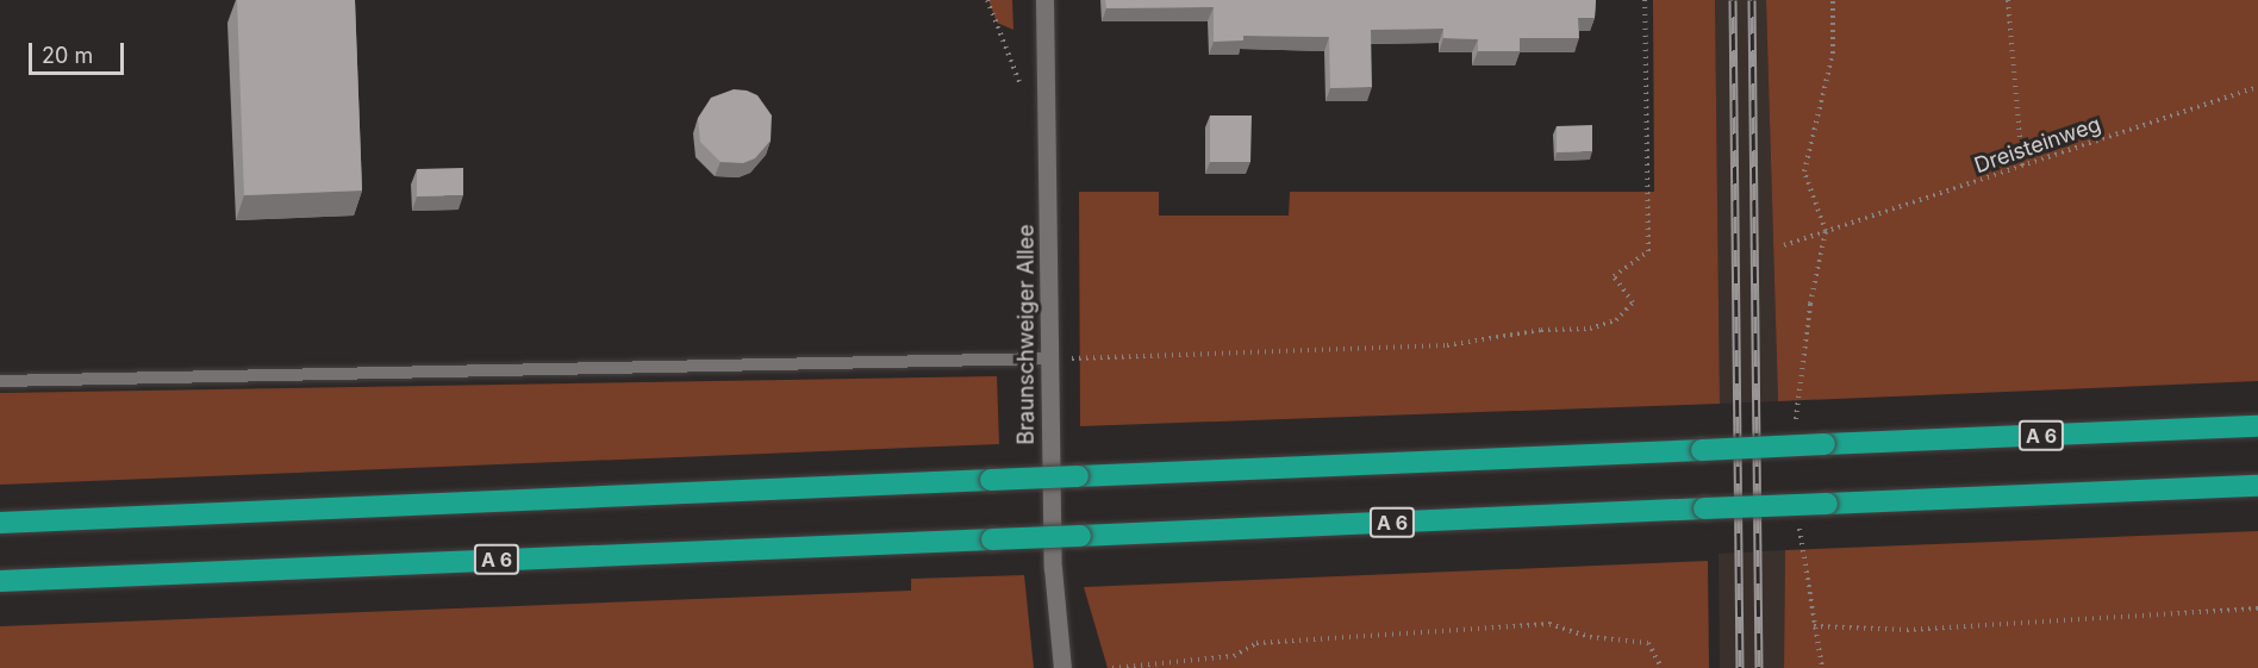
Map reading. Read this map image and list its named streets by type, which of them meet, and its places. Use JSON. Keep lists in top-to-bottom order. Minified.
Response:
{"streets":{"highway":["A 6"],"street":["Braunschweiger Allee"],"path":["Dreisteinweg"]},"scale_bar":"20 m"}
